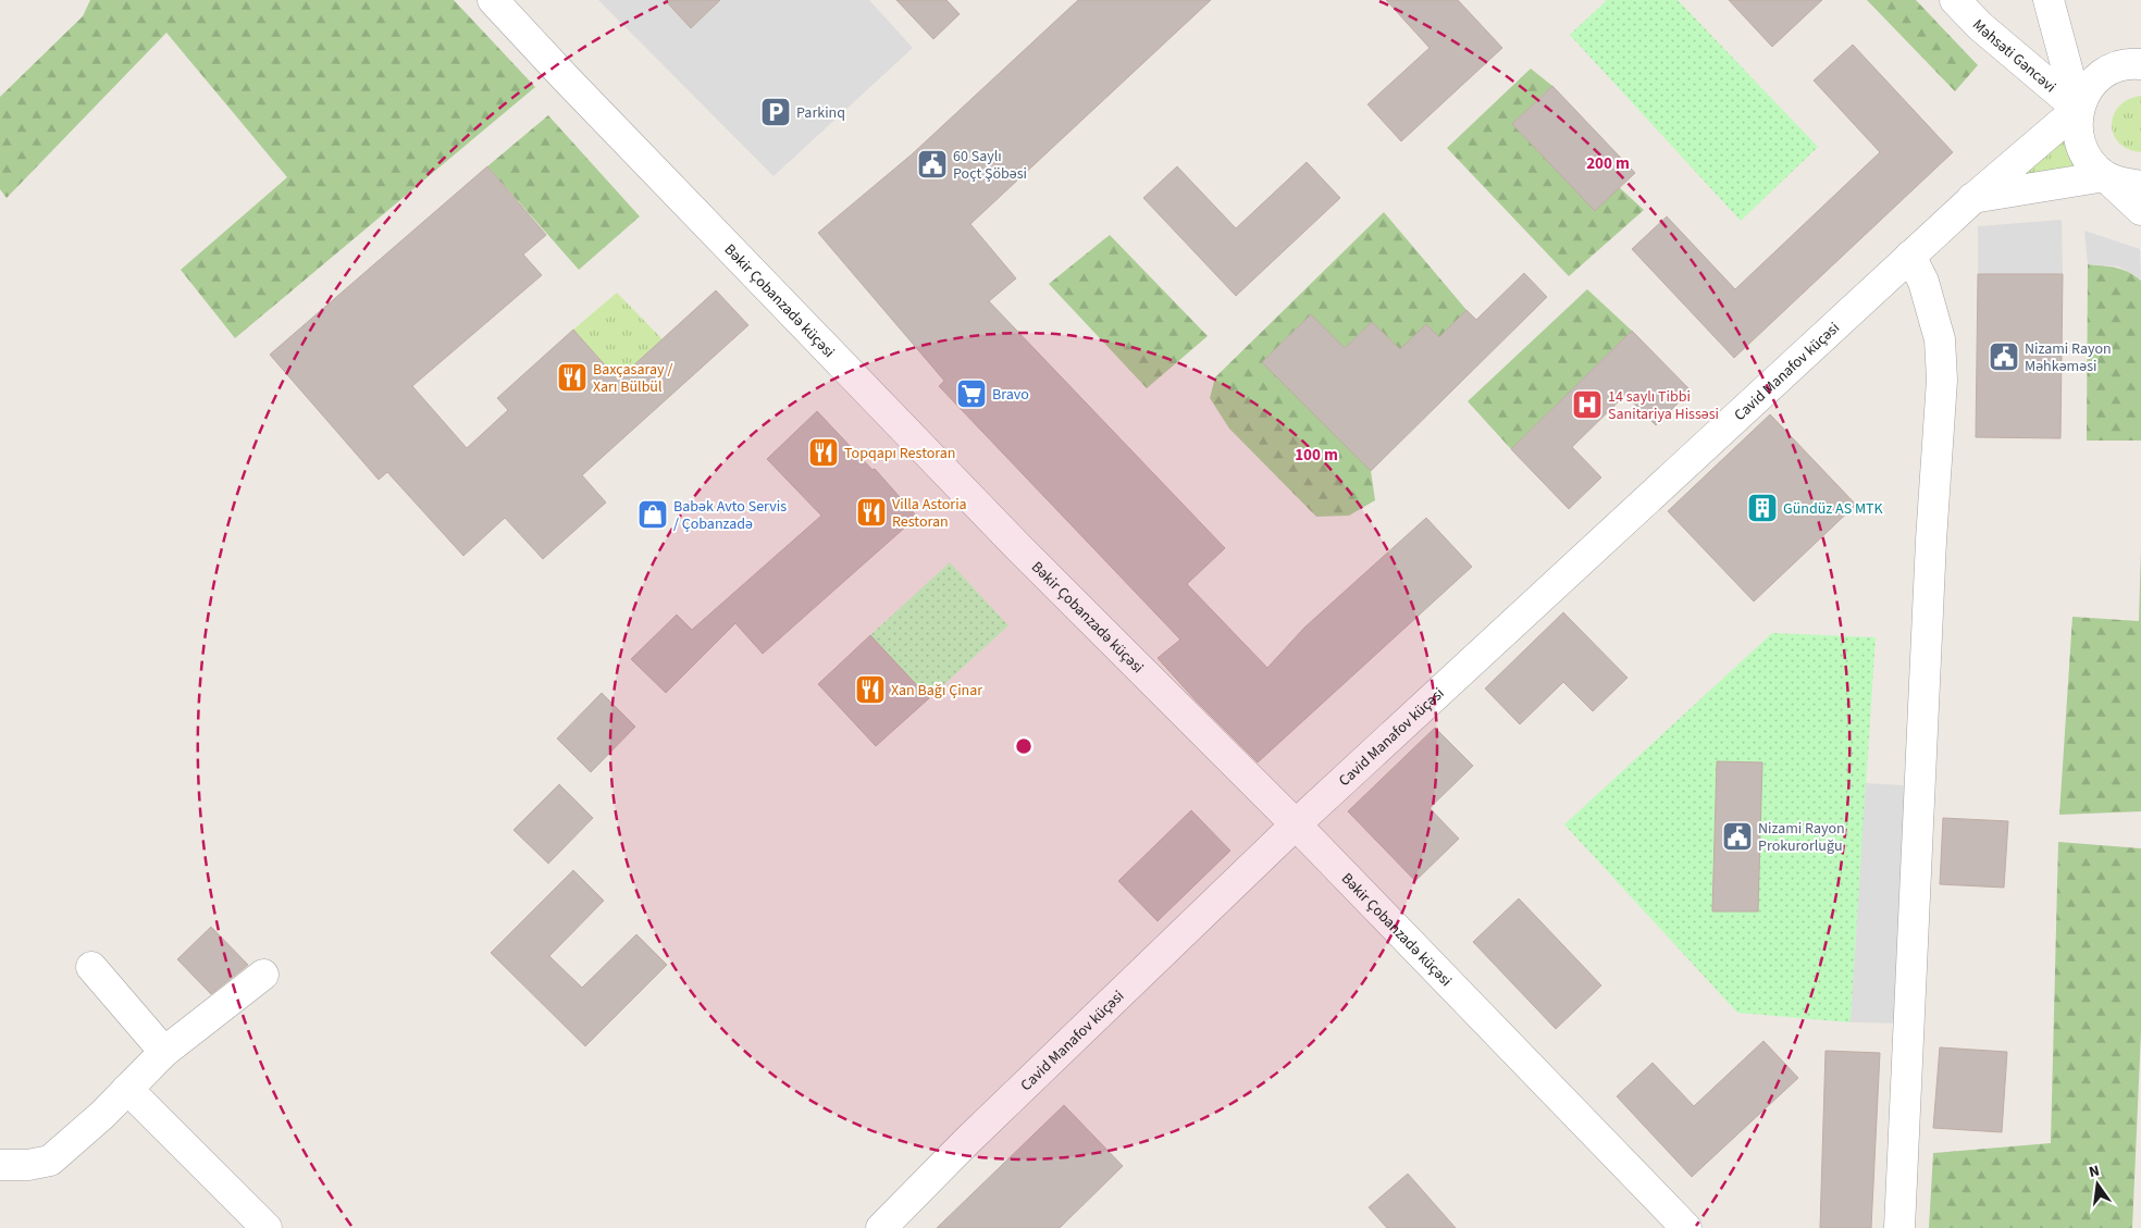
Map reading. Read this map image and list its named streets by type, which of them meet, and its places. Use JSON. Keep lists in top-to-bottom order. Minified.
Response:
{"streets":{"street":["Məhsəti Gəncəvi","Bəkir Çobanzadə küçəsi","Cavid Manafov küçəsi"]},"crossings":[["Məhsəti Gəncəvi","Cavid Manafov küçəsi"],["Bəkir Çobanzadə küçəsi","Cavid Manafov küçəsi"]],"places":{"parking":["Parkinq"],"public building":["60 Saylı Poçt Şöbəsi","Nizami Rayon Məhkəməsi","Nizami Rayon Prokurorluğu"],"restaurant":["Baxçasaray / Xarı Bülbül","Topqapı Restoran","Villa Astoria Restoran","Xan Bağı Çinar"],"supermarket":["Bravo"],"hospital":["14 saylı Tibbi Sanitariya Hissəsi"],"building":["Gündüz AS MTK"],"shop":["Babək Avto Servis / Çobanzadə"]},"north":"top","rings":["200 m","100 m"]}
